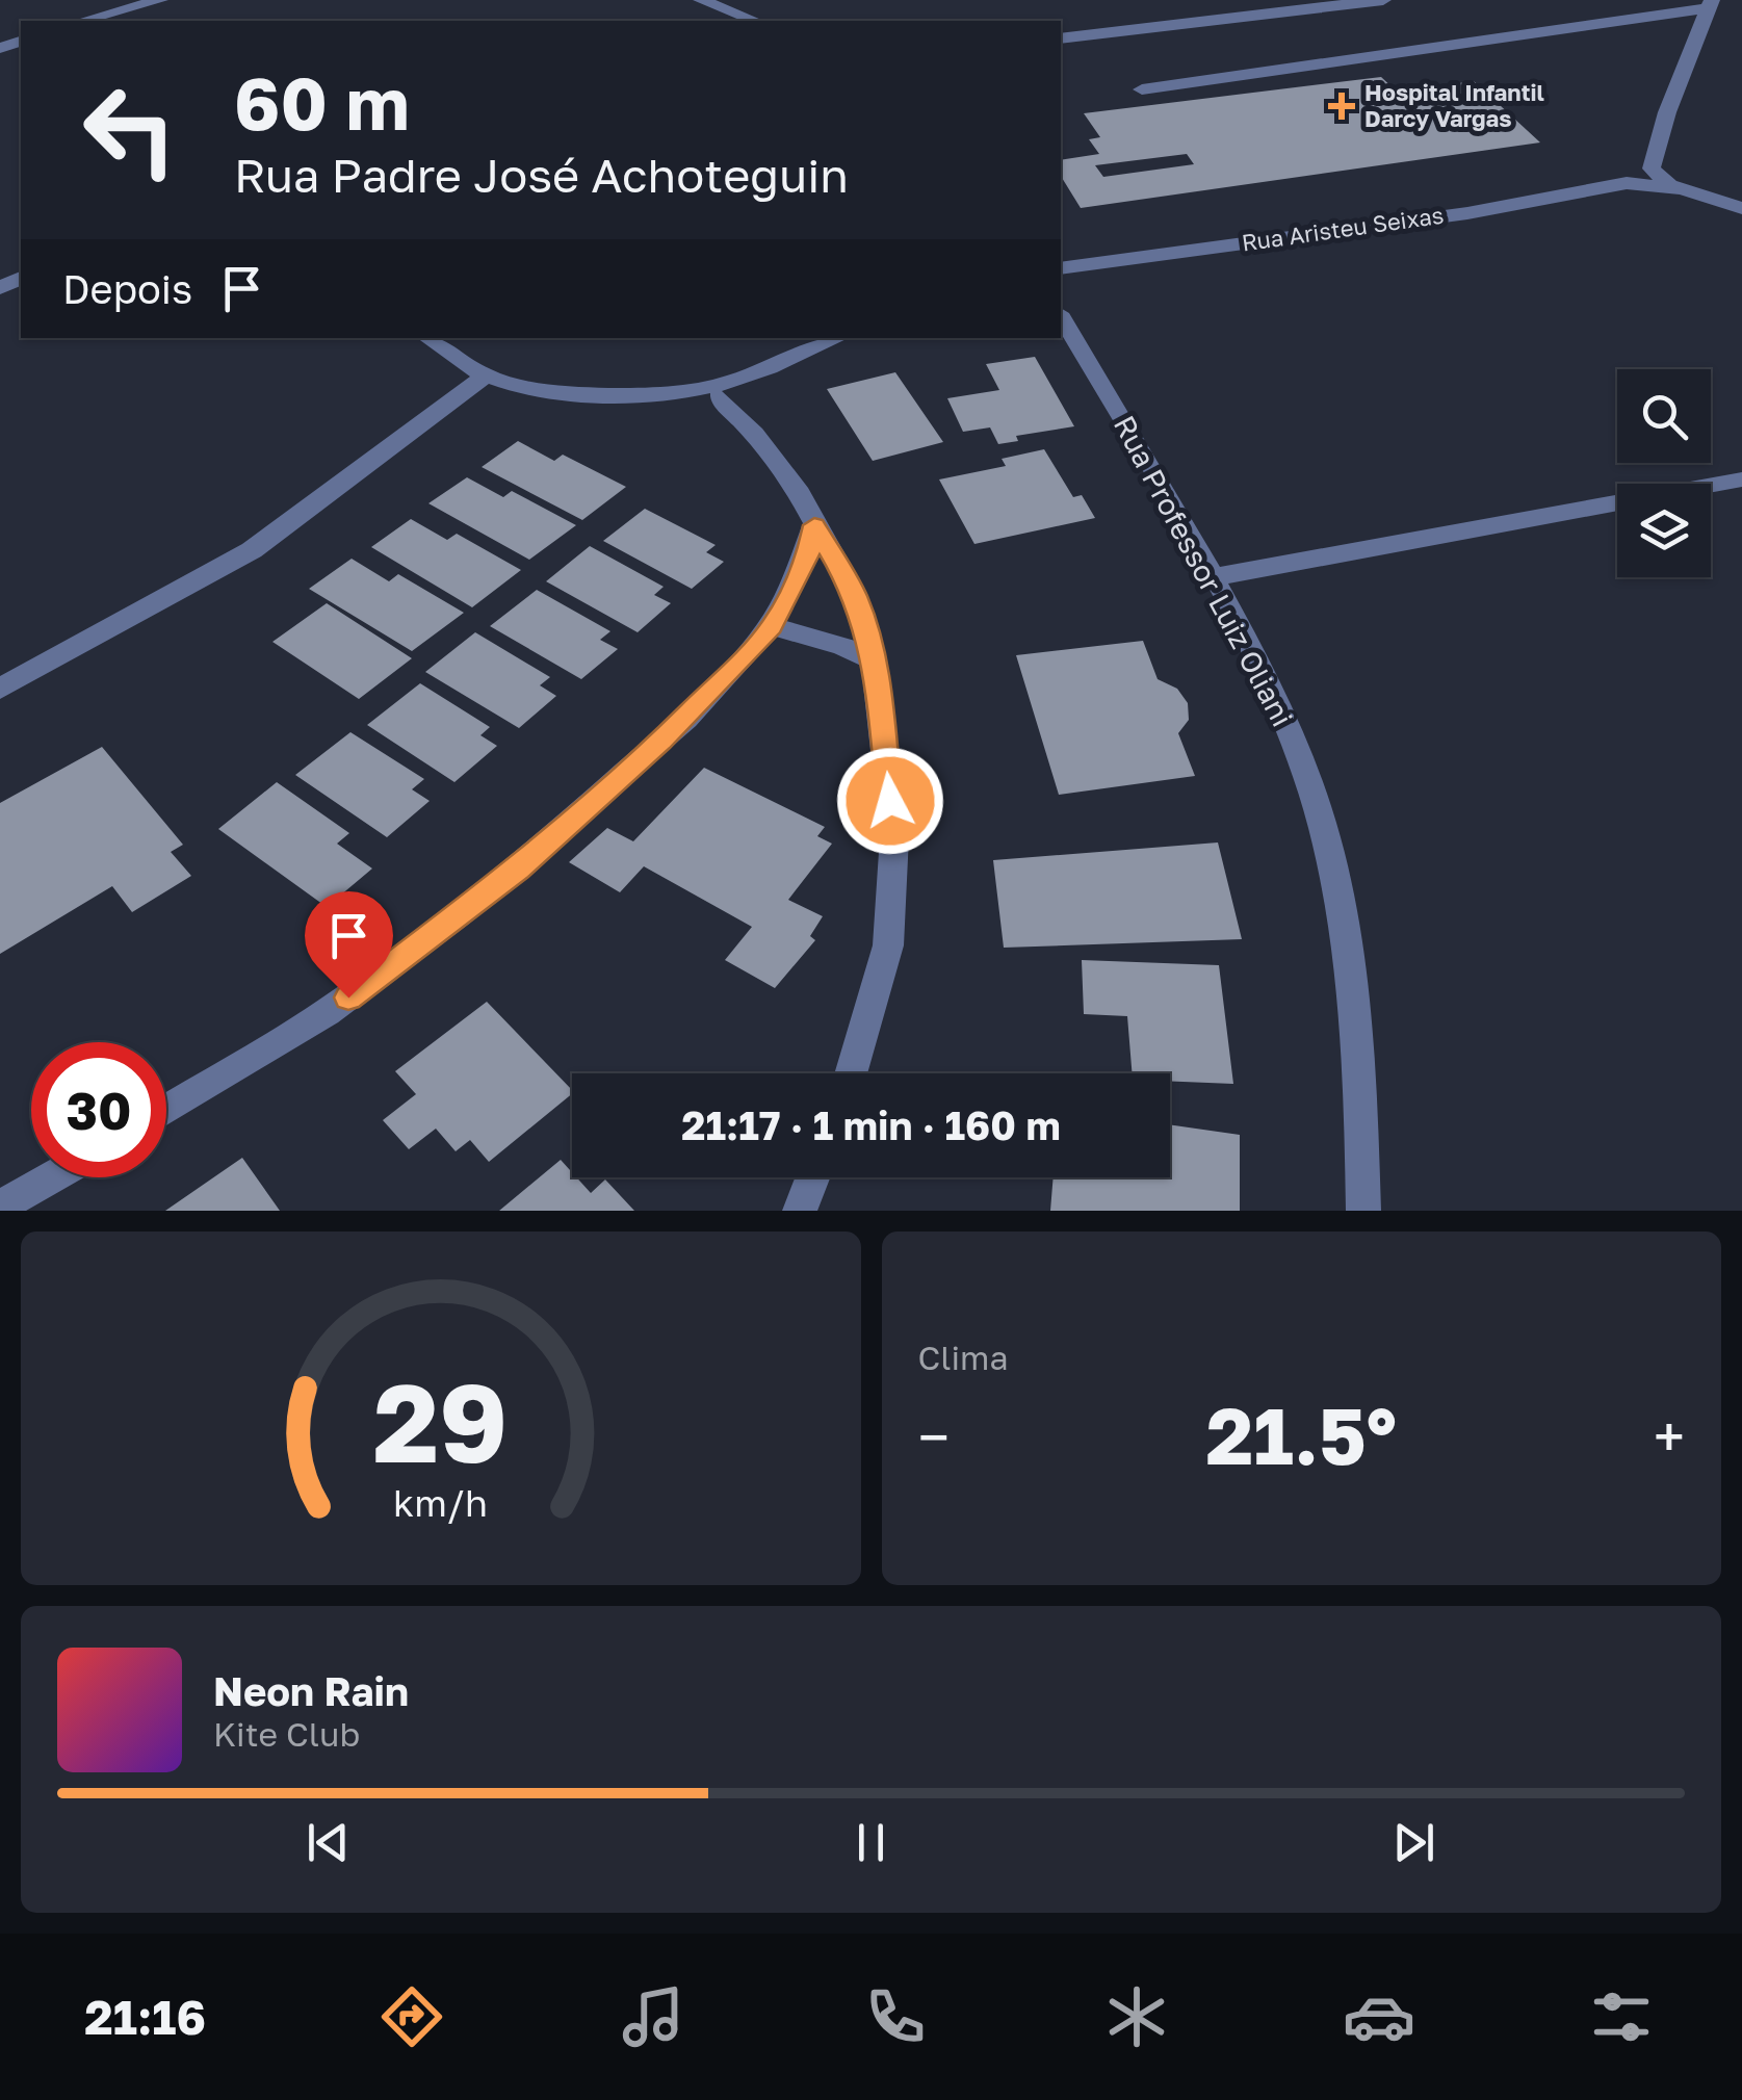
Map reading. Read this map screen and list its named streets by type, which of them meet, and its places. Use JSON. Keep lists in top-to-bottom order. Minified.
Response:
{"streets":{"street":["Rua Aristeu Seixas","Rua Professor Luiz Oliani"]},"places":{"health":["Hospital Infantil Darcy Vargas"]},"page":{"turn":["60 m","Rua Padre José Achoteguin"],"then":"Depois","limit":"30","trip":"21:17 · 1 min · 160 m","tile":"Clima","heat":["−","21.5°","+"],"song":["Neon Rain","Kite Club"],"tabs":"21:16","gauge":["29","km/h"]}}
